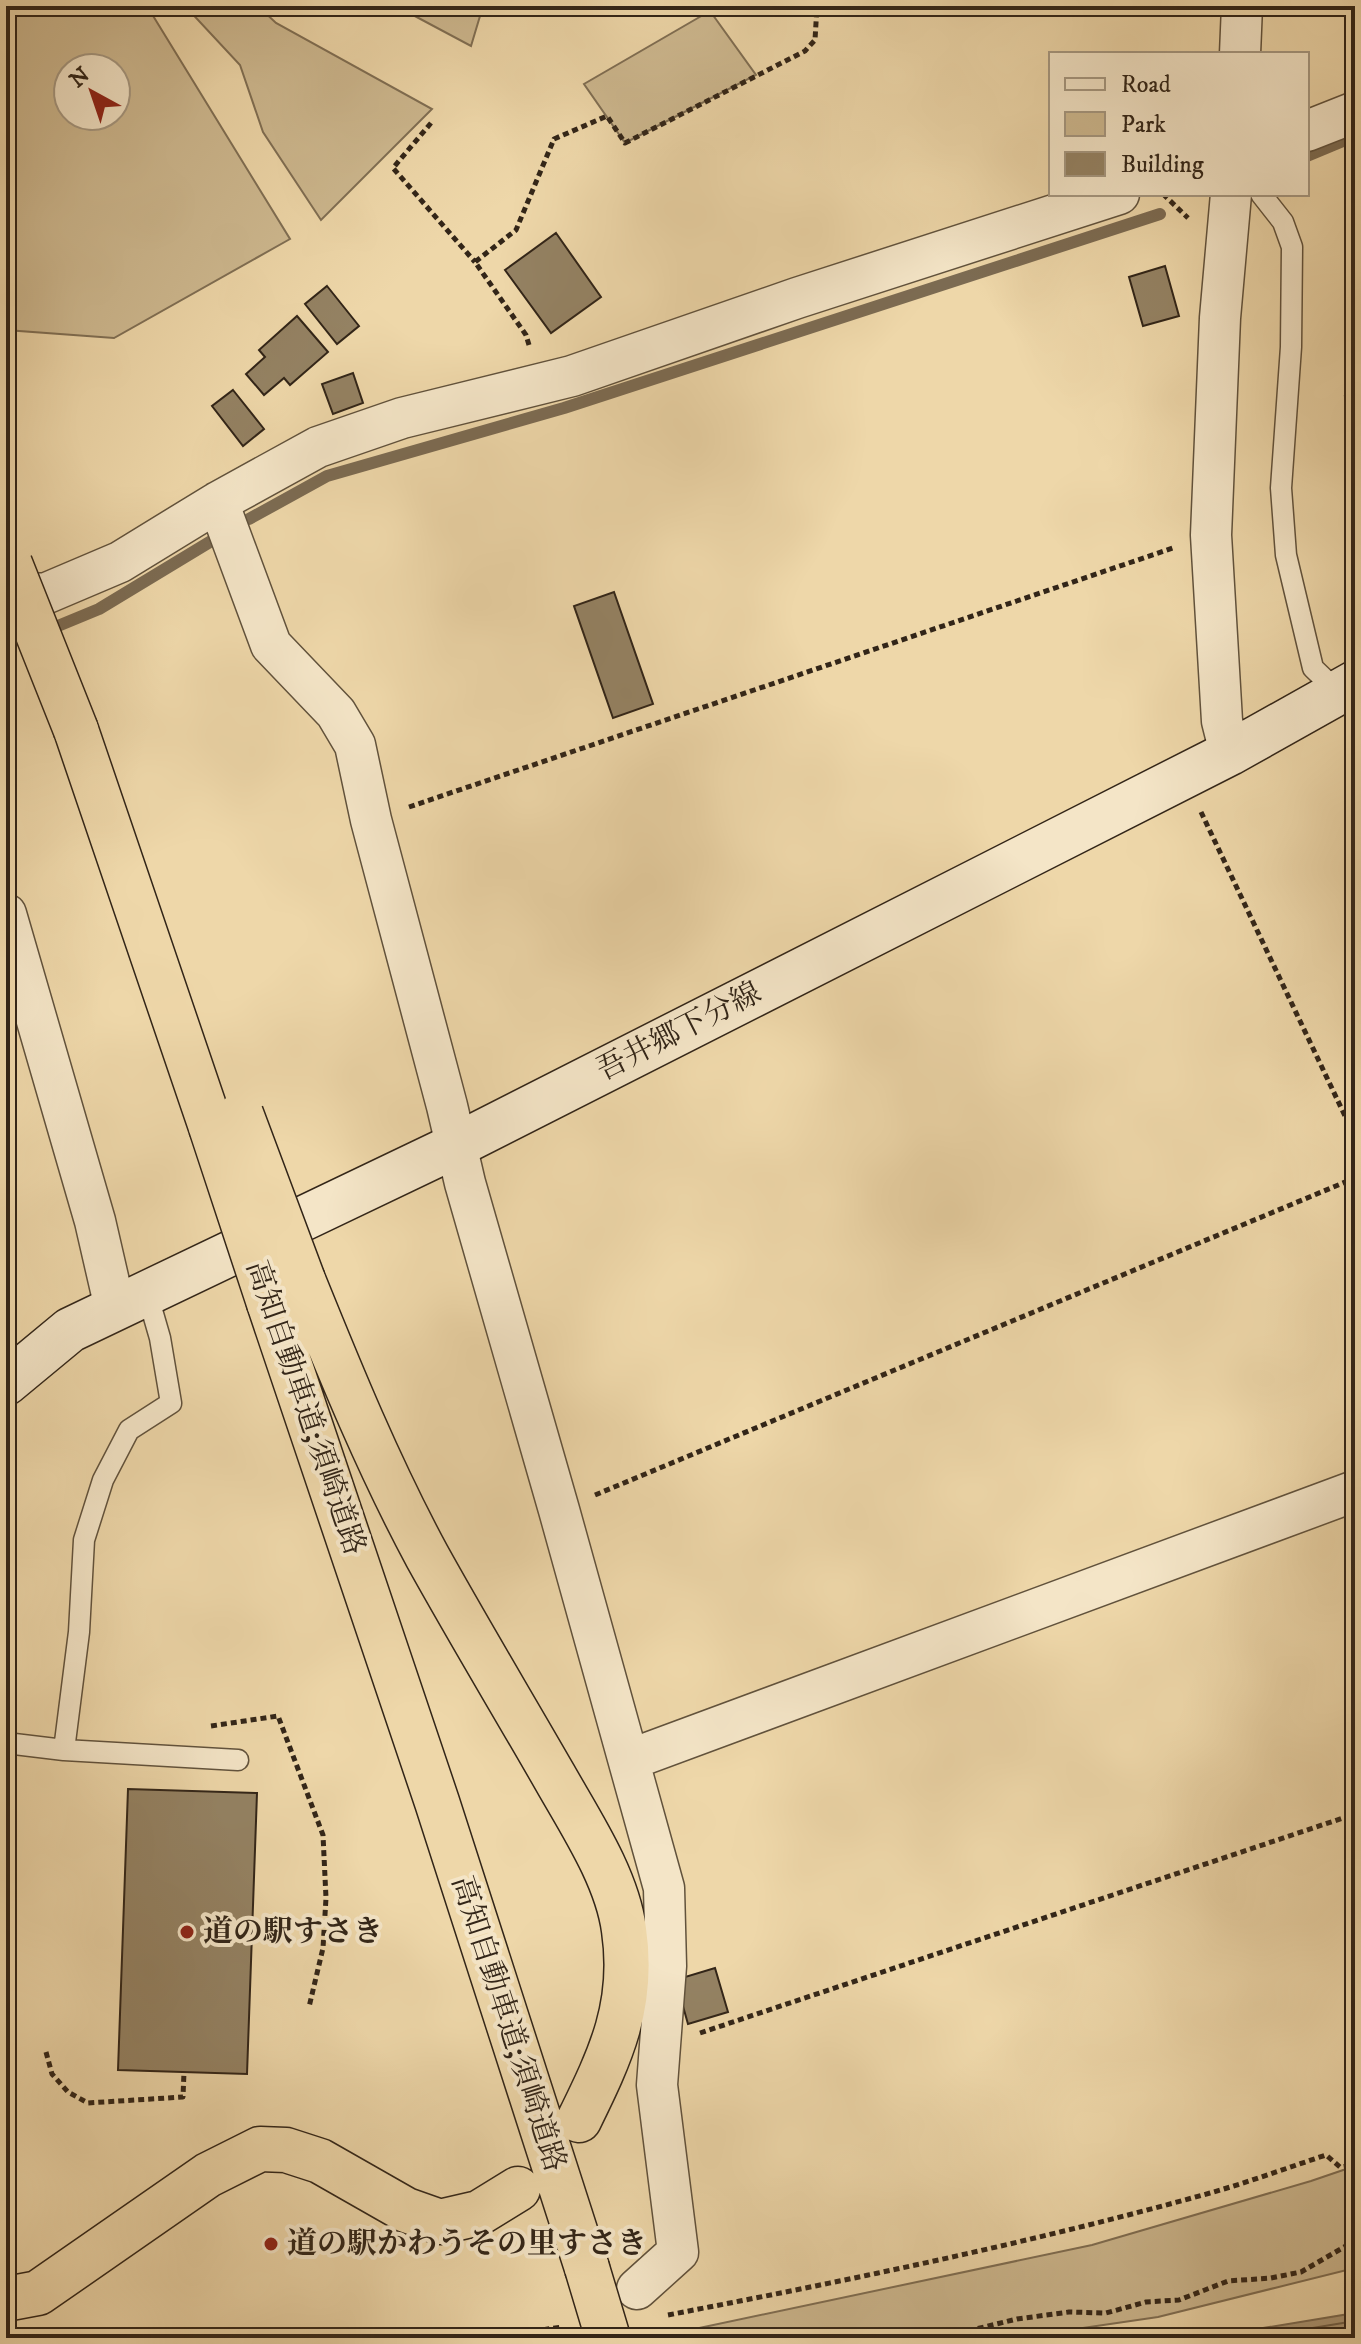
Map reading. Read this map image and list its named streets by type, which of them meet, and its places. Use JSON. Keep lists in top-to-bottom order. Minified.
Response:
{"streets":{"highway":["高知自動車道;須崎道路"],"main road":["吾井郷下分線"]},"places":["道の駅すさき","道の駅かわうその里すさき"],"legend":["Road","Park","Building"],"north":"top left"}
